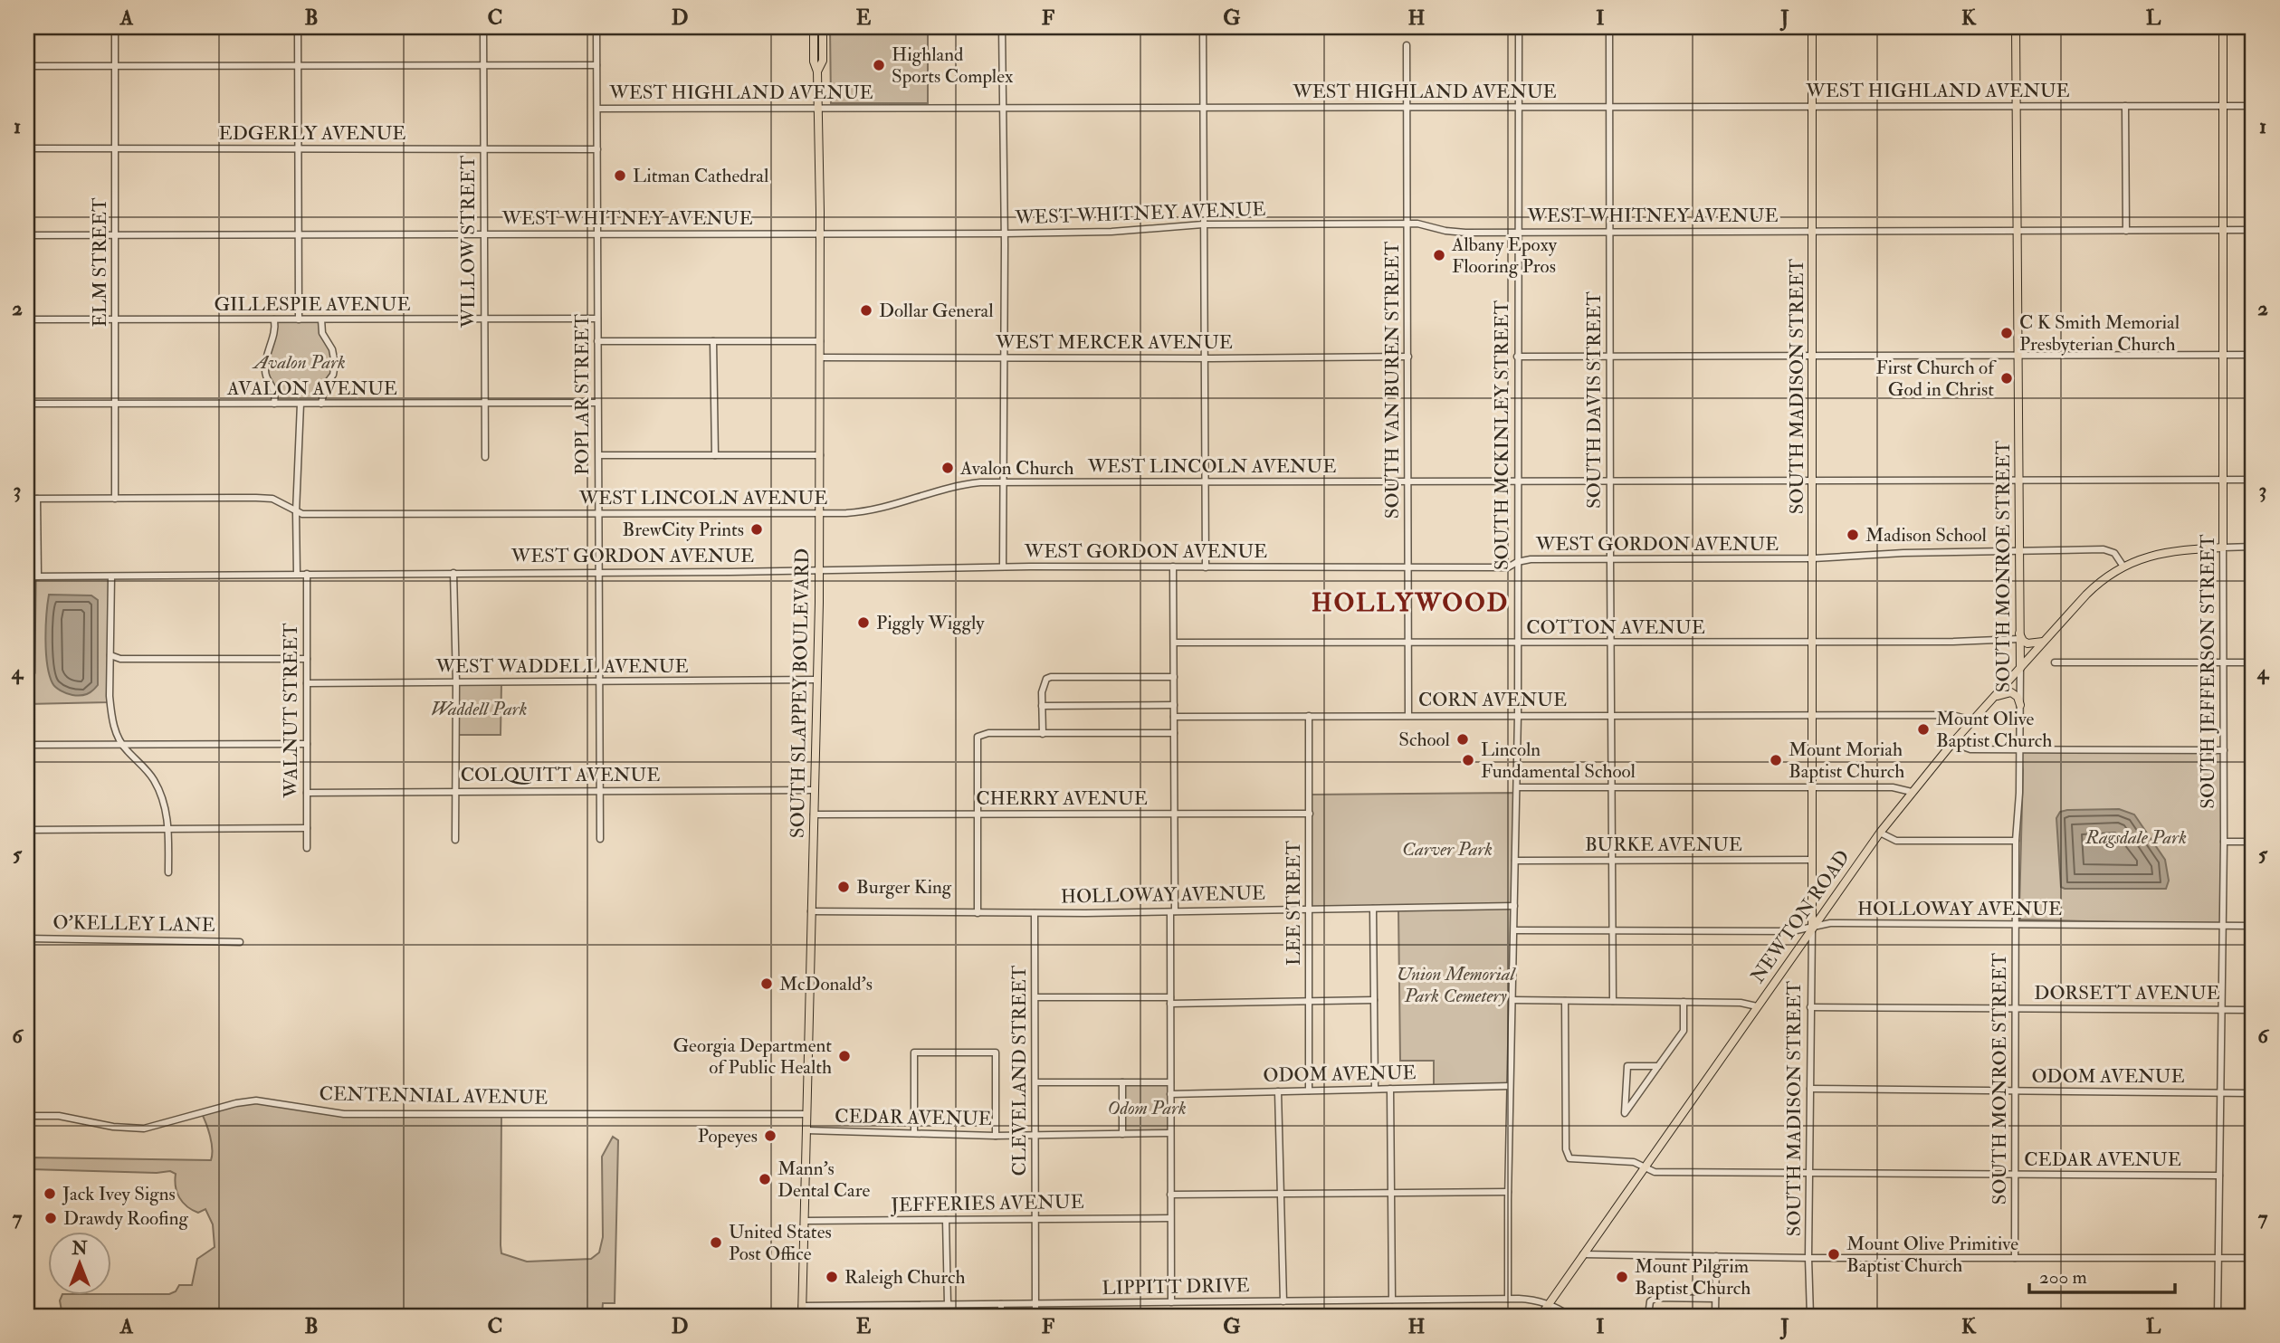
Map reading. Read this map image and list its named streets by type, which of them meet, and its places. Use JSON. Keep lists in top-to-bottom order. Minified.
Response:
{"streets":{"main road":["SOUTH MADISON STREET","SOUTH MONROE STREET","SOUTH JEFFERSON STREET","SOUTH SLAPPEY BOULEVARD","NEWTON ROAD"],"street":["WEST HIGHLAND AVENUE","EDGERLY AVENUE","WEST WHITNEY AVENUE","WILLOW STREET","ELM STREET","GILLESPIE AVENUE","WEST MERCER AVENUE","SOUTH VAN BUREN STREET","AVALON AVENUE","POPLAR STREET","SOUTH DAVIS STREET","SOUTH MCKINLEY STREET","WEST LINCOLN AVENUE","WEST GORDON AVENUE","COTTON AVENUE","WEST WADDELL AVENUE","CORN AVENUE","WALNUT STREET","COLQUITT AVENUE","CHERRY AVENUE","BURKE AVENUE","HOLLOWAY AVENUE","LEE STREET","O'KELLEY LANE","DORSETT AVENUE","CLEVELAND STREET","ODOM AVENUE","CENTENNIAL AVENUE","CEDAR AVENUE","JEFFERIES AVENUE","LIPPITT DRIVE"]},"crossings":[["WEST HIGHLAND AVENUE","WILLOW STREET"],["WEST HIGHLAND AVENUE","ELM STREET"],["WEST HIGHLAND AVENUE","SOUTH VAN BUREN STREET"],["WEST HIGHLAND AVENUE","SOUTH MADISON STREET"],["WEST HIGHLAND AVENUE","POPLAR STREET"],["WEST HIGHLAND AVENUE","SOUTH DAVIS STREET"],["WEST HIGHLAND AVENUE","SOUTH MCKINLEY STREET"],["WEST HIGHLAND AVENUE","SOUTH MONROE STREET"],["WEST HIGHLAND AVENUE","SOUTH JEFFERSON STREET"],["WEST HIGHLAND AVENUE","SOUTH SLAPPEY BOULEVARD"],["EDGERLY AVENUE","WILLOW STREET"],["EDGERLY AVENUE","ELM STREET"],["EDGERLY AVENUE","POPLAR STREET"],["WEST WHITNEY AVENUE","WILLOW STREET"],["WEST WHITNEY AVENUE","ELM STREET"],["WEST WHITNEY AVENUE","SOUTH VAN BUREN STREET"],["WEST WHITNEY AVENUE","SOUTH MADISON STREET"],["WEST WHITNEY AVENUE","POPLAR STREET"],["WEST WHITNEY AVENUE","SOUTH DAVIS STREET"],["WEST WHITNEY AVENUE","SOUTH MCKINLEY STREET"],["WEST WHITNEY AVENUE","SOUTH MONROE STREET"],["WEST WHITNEY AVENUE","SOUTH JEFFERSON STREET"],["WEST WHITNEY AVENUE","SOUTH SLAPPEY BOULEVARD"],["WILLOW STREET","GILLESPIE AVENUE"],["WILLOW STREET","AVALON AVENUE"],["ELM STREET","GILLESPIE AVENUE"],["ELM STREET","AVALON AVENUE"],["ELM STREET","WEST LINCOLN AVENUE"],["GILLESPIE AVENUE","POPLAR STREET"],["WEST MERCER AVENUE","SOUTH VAN BUREN STREET"],["WEST MERCER AVENUE","SOUTH SLAPPEY BOULEVARD"],["SOUTH VAN BUREN STREET","WEST LINCOLN AVENUE"],["SOUTH VAN BUREN STREET","WEST GORDON AVENUE"],["SOUTH VAN BUREN STREET","COTTON AVENUE"],["SOUTH VAN BUREN STREET","CORN AVENUE"],["SOUTH MADISON STREET","WEST LINCOLN AVENUE"],["SOUTH MADISON STREET","WEST GORDON AVENUE"],["SOUTH MADISON STREET","COTTON AVENUE"],["SOUTH MADISON STREET","CORN AVENUE"],["SOUTH MADISON STREET","BURKE AVENUE"],["SOUTH MADISON STREET","HOLLOWAY AVENUE"],["SOUTH MADISON STREET","NEWTON ROAD"],["SOUTH MADISON STREET","DORSETT AVENUE"],["SOUTH MADISON STREET","ODOM AVENUE"],["SOUTH MADISON STREET","CEDAR AVENUE"],["AVALON AVENUE","POPLAR STREET"],["POPLAR STREET","WEST LINCOLN AVENUE"],["POPLAR STREET","WEST GORDON AVENUE"],["POPLAR STREET","WEST WADDELL AVENUE"],["POPLAR STREET","COLQUITT AVENUE"],["SOUTH DAVIS STREET","WEST LINCOLN AVENUE"],["SOUTH DAVIS STREET","WEST GORDON AVENUE"],["SOUTH DAVIS STREET","COTTON AVENUE"],["SOUTH DAVIS STREET","CORN AVENUE"],["SOUTH DAVIS STREET","BURKE AVENUE"],["SOUTH DAVIS STREET","HOLLOWAY AVENUE"],["SOUTH MCKINLEY STREET","WEST LINCOLN AVENUE"],["SOUTH MCKINLEY STREET","WEST GORDON AVENUE"],["SOUTH MCKINLEY STREET","COTTON AVENUE"],["SOUTH MCKINLEY STREET","CORN AVENUE"],["SOUTH MCKINLEY STREET","BURKE AVENUE"],["SOUTH MCKINLEY STREET","HOLLOWAY AVENUE"],["SOUTH MCKINLEY STREET","ODOM AVENUE"],["SOUTH MCKINLEY STREET","LIPPITT DRIVE"],["WEST LINCOLN AVENUE","SOUTH MONROE STREET"],["WEST LINCOLN AVENUE","SOUTH JEFFERSON STREET"],["WEST LINCOLN AVENUE","SOUTH SLAPPEY BOULEVARD"],["WEST GORDON AVENUE","SOUTH MONROE STREET"],["WEST GORDON AVENUE","SOUTH SLAPPEY BOULEVARD"],["WEST GORDON AVENUE","WALNUT STREET"],["WEST GORDON AVENUE","NEWTON ROAD"],["SOUTH MONROE STREET","COTTON AVENUE"],["SOUTH MONROE STREET","HOLLOWAY AVENUE"],["SOUTH MONROE STREET","NEWTON ROAD"],["SOUTH MONROE STREET","DORSETT AVENUE"],["SOUTH MONROE STREET","ODOM AVENUE"],["SOUTH MONROE STREET","CEDAR AVENUE"],["WEST WADDELL AVENUE","SOUTH SLAPPEY BOULEVARD"],["WEST WADDELL AVENUE","WALNUT STREET"],["SOUTH JEFFERSON STREET","HOLLOWAY AVENUE"],["SOUTH JEFFERSON STREET","DORSETT AVENUE"],["SOUTH JEFFERSON STREET","ODOM AVENUE"],["SOUTH JEFFERSON STREET","CEDAR AVENUE"],["SOUTH SLAPPEY BOULEVARD","COLQUITT AVENUE"],["SOUTH SLAPPEY BOULEVARD","CHERRY AVENUE"],["SOUTH SLAPPEY BOULEVARD","HOLLOWAY AVENUE"],["SOUTH SLAPPEY BOULEVARD","CENTENNIAL AVENUE"],["SOUTH SLAPPEY BOULEVARD","CEDAR AVENUE"],["SOUTH SLAPPEY BOULEVARD","JEFFERIES AVENUE"],["SOUTH SLAPPEY BOULEVARD","LIPPITT DRIVE"],["CORN AVENUE","LEE STREET"],["CORN AVENUE","NEWTON ROAD"],["WALNUT STREET","COLQUITT AVENUE"],["CHERRY AVENUE","LEE STREET"],["HOLLOWAY AVENUE","LEE STREET"],["HOLLOWAY AVENUE","NEWTON ROAD"],["HOLLOWAY AVENUE","CLEVELAND STREET"],["LEE STREET","ODOM AVENUE"],["NEWTON ROAD","CEDAR AVENUE"],["NEWTON ROAD","LIPPITT DRIVE"],["CLEVELAND STREET","CEDAR AVENUE"],["CLEVELAND STREET","JEFFERIES AVENUE"],["CLEVELAND STREET","LIPPITT DRIVE"]],"districts":["HOLLYWOOD"],"parks":["Avalon Park","Waddell Park","Ragsdale Park","Carver Park","Union Memorial Park Cemetery","Odom Park"],"places":["Highland Sports Complex","Litman Cathedral","Albany Epoxy Flooring Pros","Dollar General","C K Smith Memorial Presbyterian Church","First Church of God in Christ","Avalon Church","BrewCity Prints","Madison School","Piggly Wiggly","Mount Olive Baptist Church","School","Lincoln Fundamental School","Mount Moriah Baptist Church","Burger King","McDonald's","Georgia Department of Public Health","Popeyes","Mann's Dental Care","Jack Ivey Signs","Drawdy Roofing","United States Post Office","Mount Olive Primitive Baptist Church","Raleigh Church","Mount Pilgrim Baptist Church"],"scale_bar":"200 m","north":"top","grid":{"columns":["A","B","C","D","E","F","G","H","I","J","K","L"],"rows":["1","2","3","4","5","6","7"]}}
